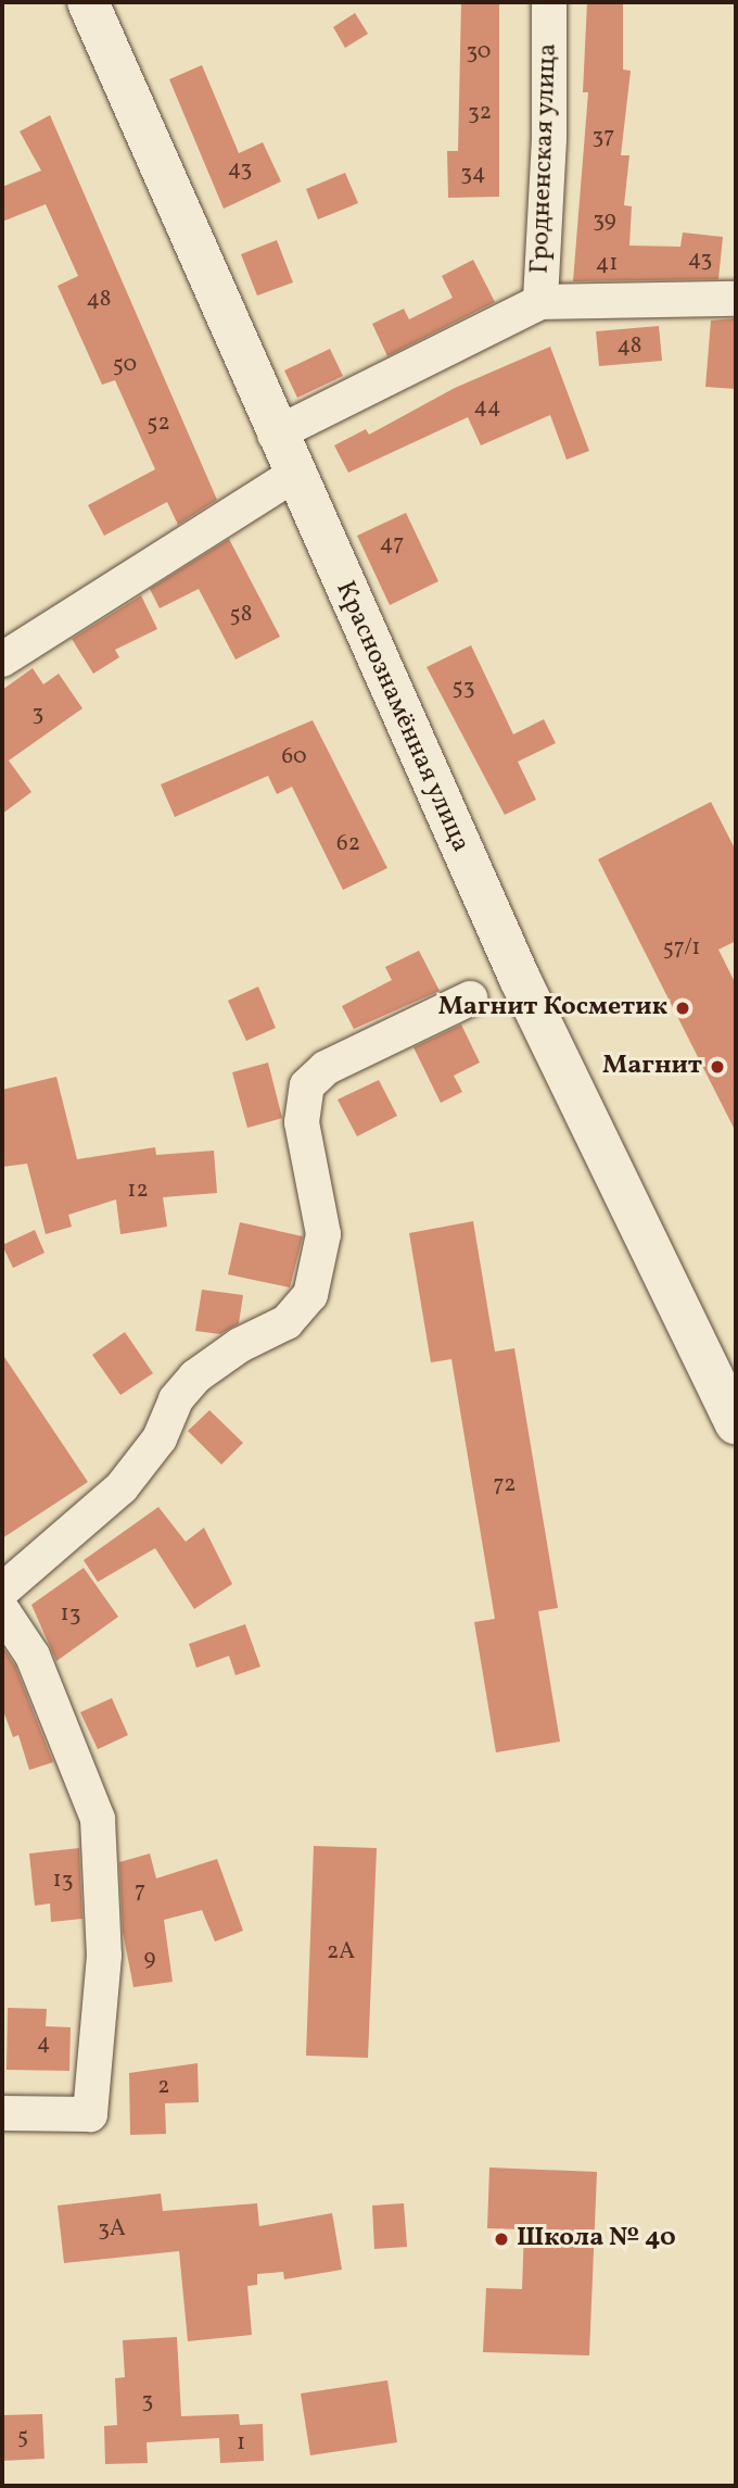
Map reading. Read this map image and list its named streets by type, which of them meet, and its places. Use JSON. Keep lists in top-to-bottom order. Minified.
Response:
{"streets":{"street":["Гродненская улица","Краснознамённая улица"]},"places":["Магнит Косметик","Магнит","Школа № 40"],"house_numbers":["30","32","37","43","34","39","43","41","48","48","50","44","52","47","58","53","3","60","62","57/1","12","72","13","13","7","2А","9","4","2","3А","3","5","1"]}
